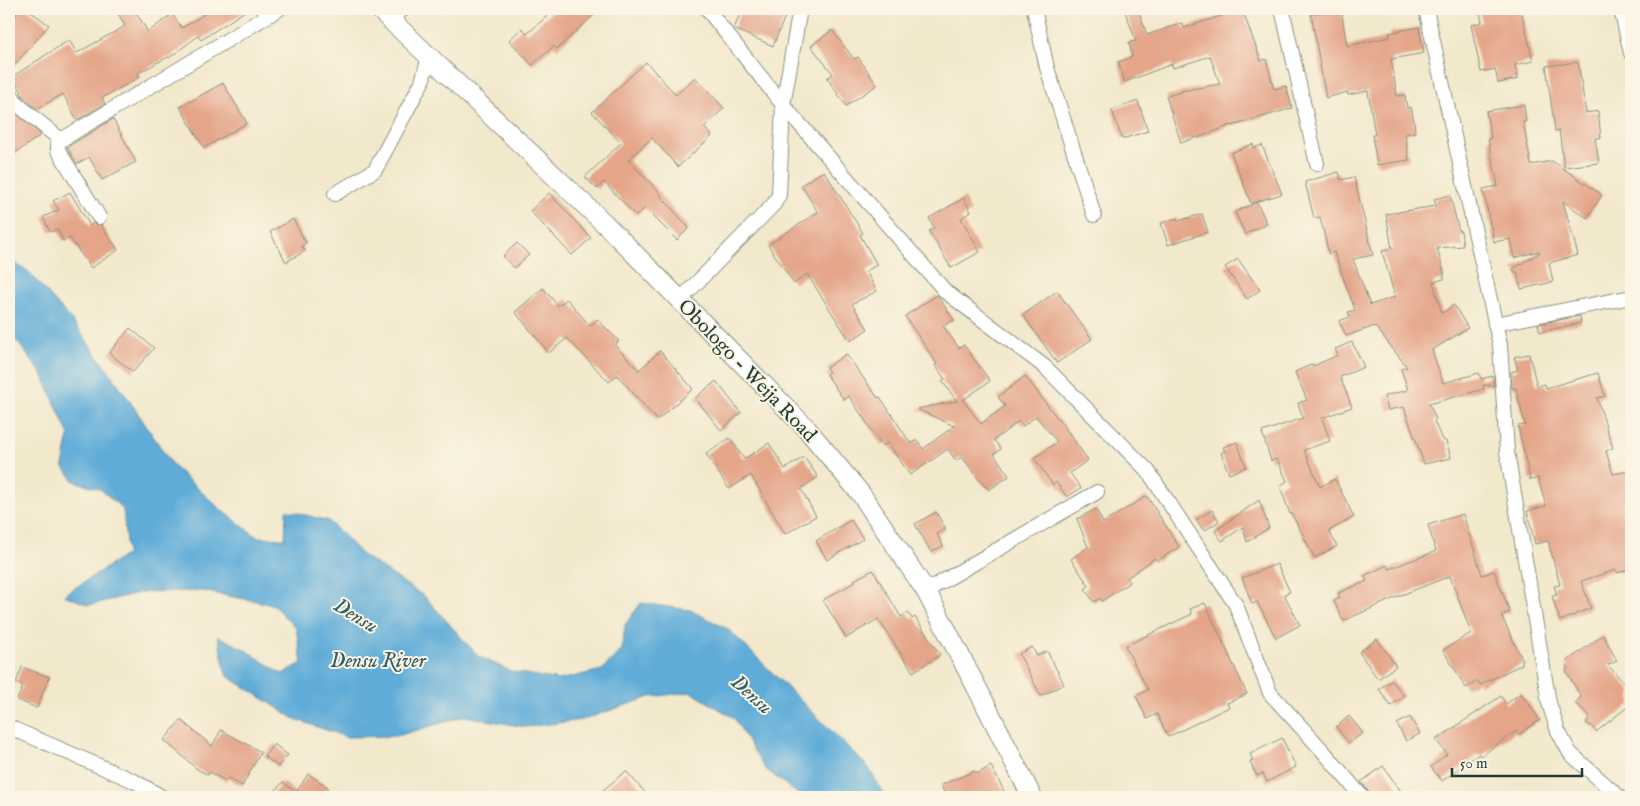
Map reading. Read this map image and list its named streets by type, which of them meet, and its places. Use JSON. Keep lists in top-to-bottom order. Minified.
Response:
{"streets":{"street":["Obologo - Weija Road"]},"water":["Densu","Densu River"],"scale_bar":"50 m"}
